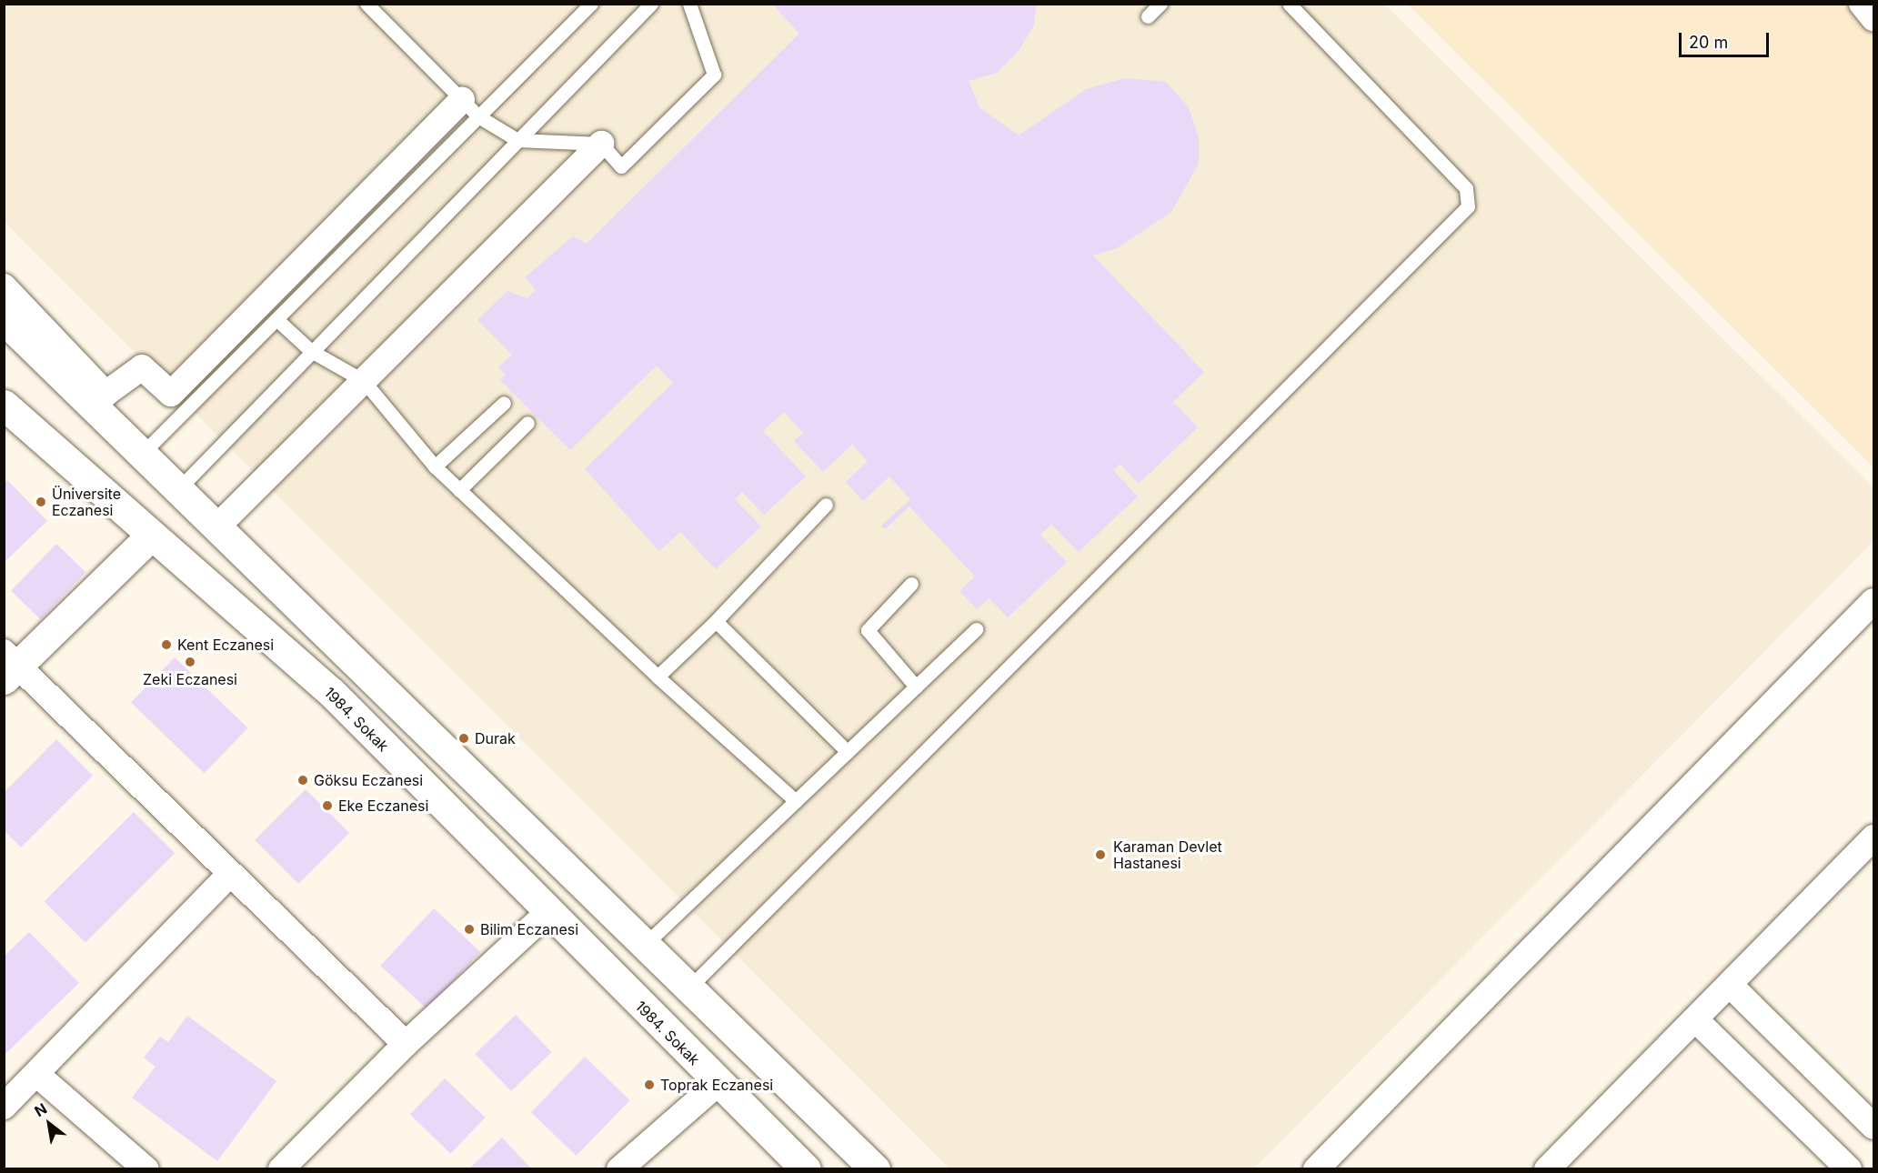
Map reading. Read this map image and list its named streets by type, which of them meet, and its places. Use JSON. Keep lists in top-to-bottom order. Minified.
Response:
{"streets":{"main road":["1984. Sokak"]},"places":["Üniversite Eczanesi","Kent Eczanesi","Zeki Eczanesi","Durak","Göksu Eczanesi","Eke Eczanesi","Karaman Devlet Hastanesi","Bilim Eczanesi","Toprak Eczanesi"],"scale_bar":"20 m","north":"top left"}
